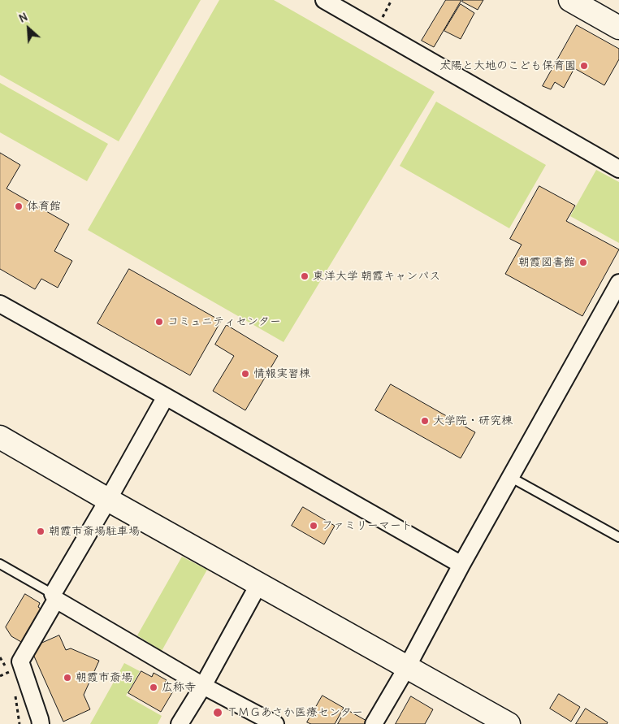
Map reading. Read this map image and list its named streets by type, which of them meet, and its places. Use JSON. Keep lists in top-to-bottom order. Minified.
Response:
{"places":["太陽と大地のこども保育園","体育館","朝霞図書館","東洋大学 朝霞キャンパス","コミュニティセンター","情報実習棟","大学院・研究棟","ファミリーマート","朝霞市斎場駐車場","朝霞市斎場","広称寺","ＴＭＧあさか医療センター"],"north":"top left"}
